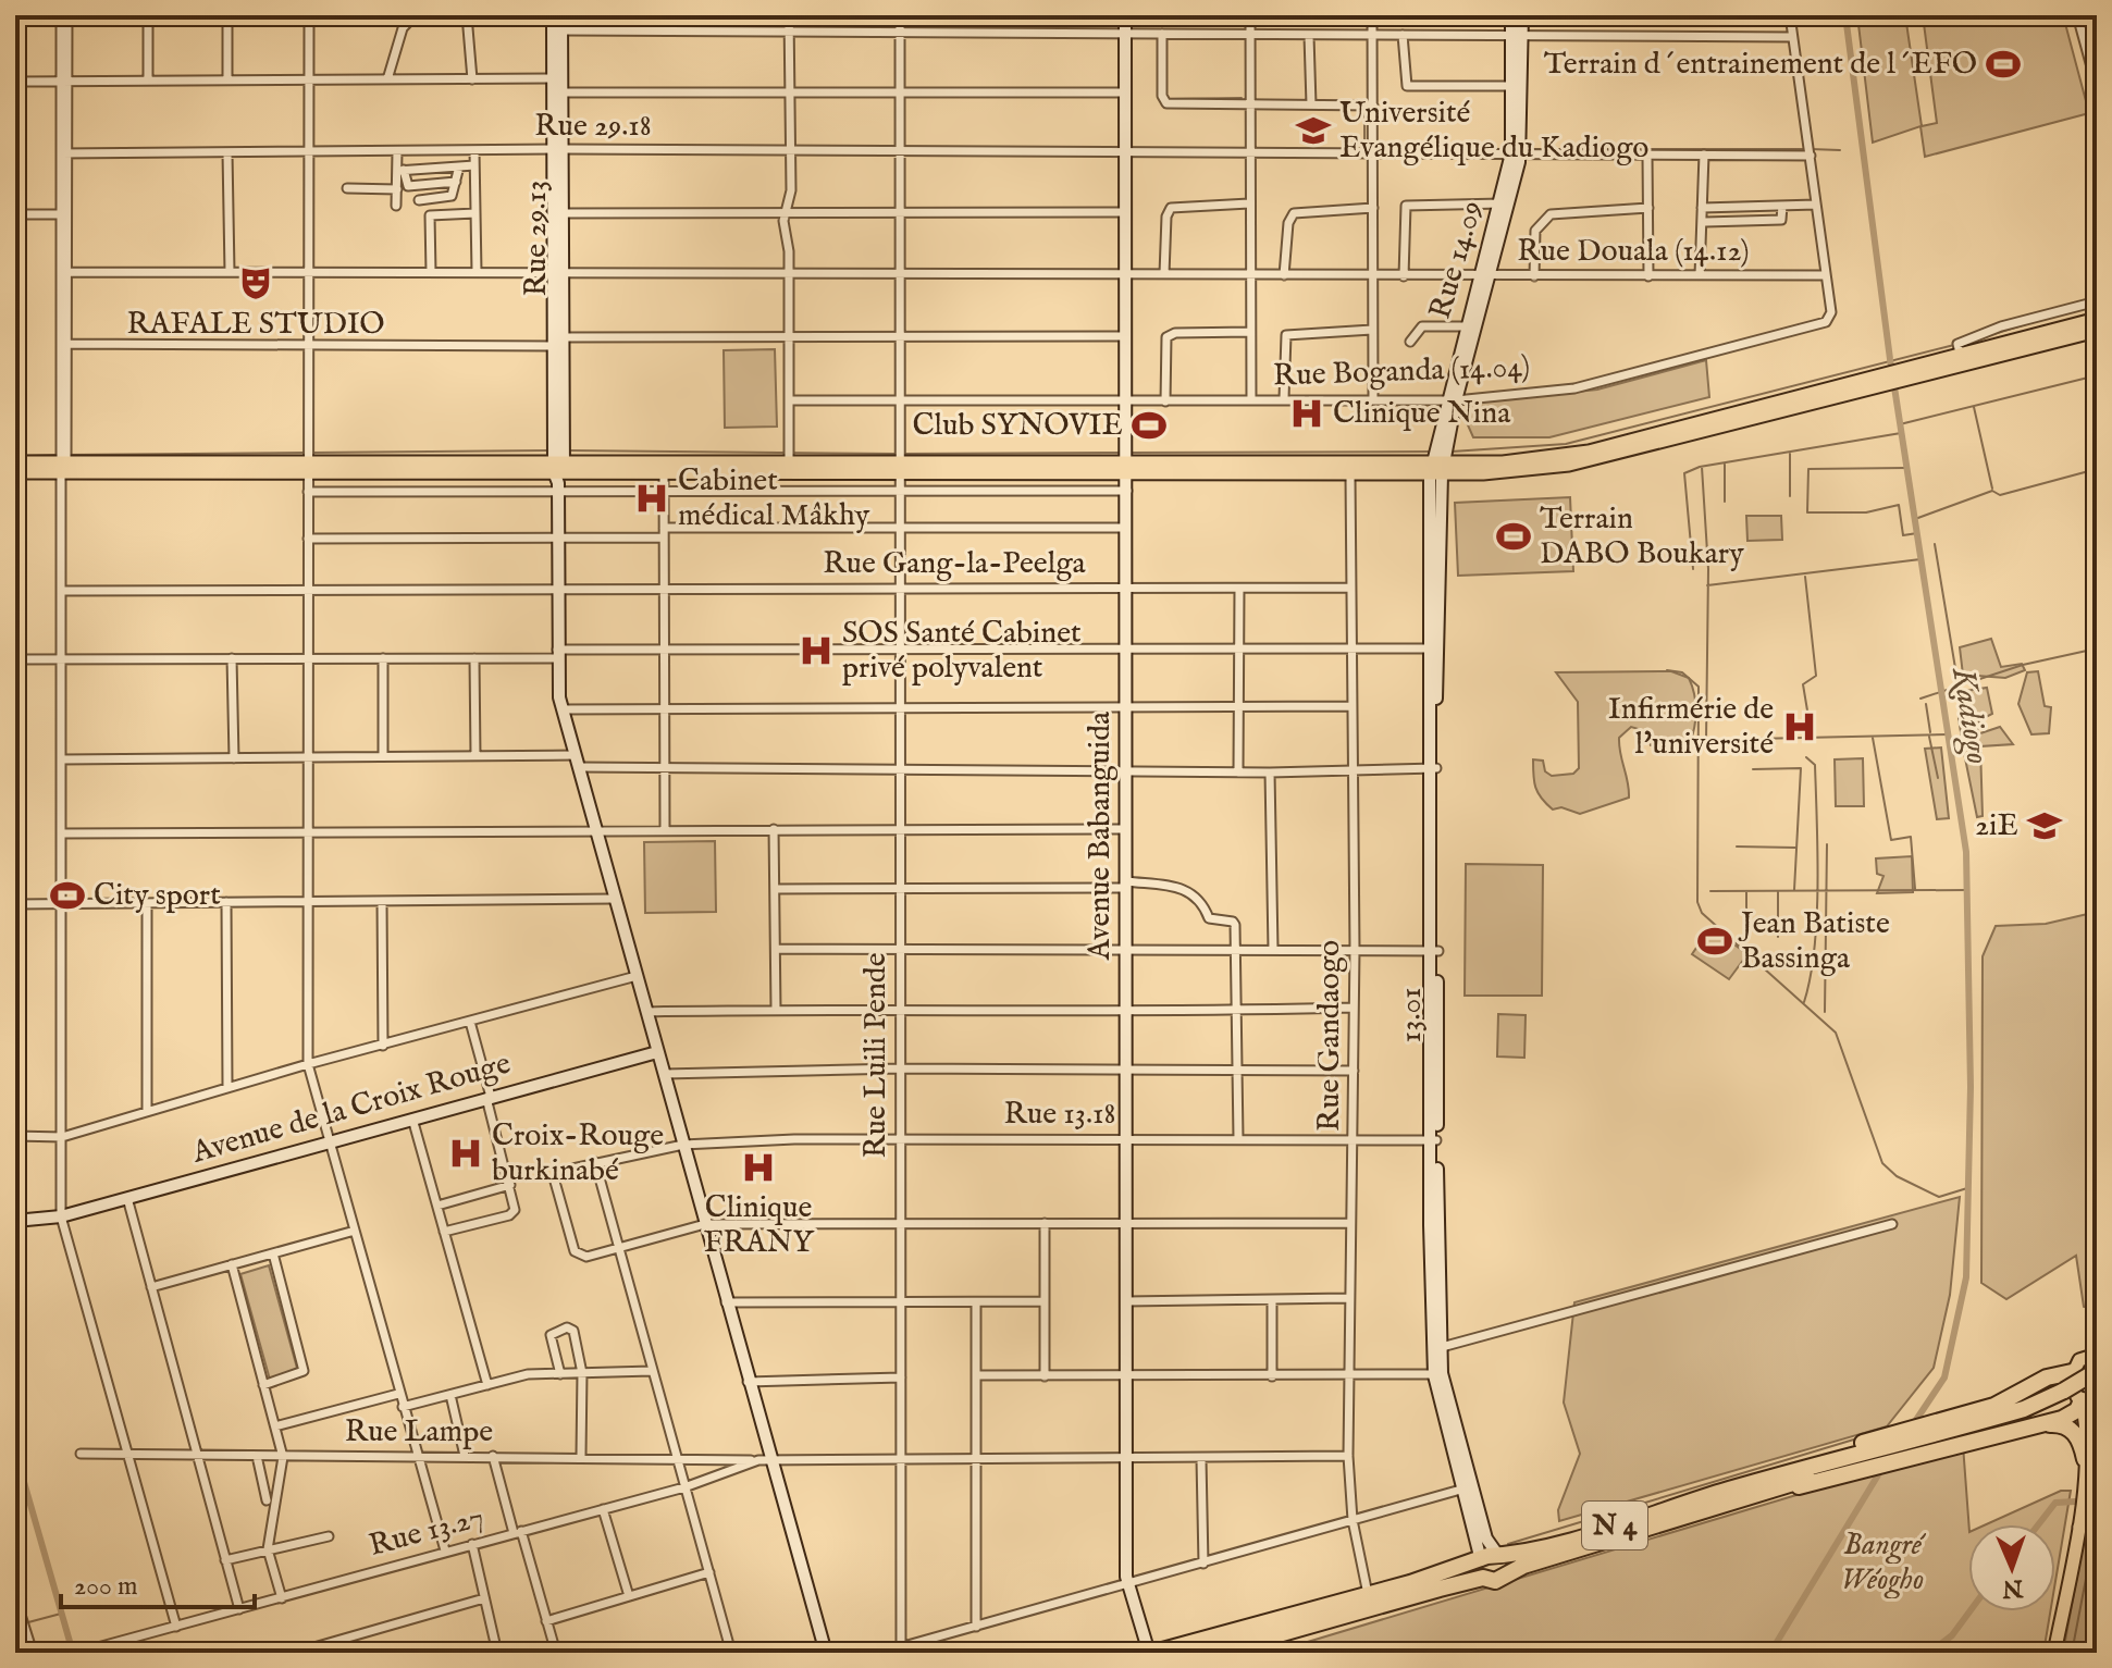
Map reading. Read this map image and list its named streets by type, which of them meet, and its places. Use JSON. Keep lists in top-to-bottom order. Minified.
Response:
{"streets":{"highway":["N 4"],"street":["Rue 29.18","Rue 29.13","Rue Douala (14.12)","Rue 14.09","Rue Boganda (14.04)","Rue Gang-la-Peelga","Avenue Babanguida","13.01","Rue Gandaogo","Rue Luili Pende","Avenue de la Croix Rouge","Rue 13.18","Rue Lampe","Rue 13.27"]},"crossings":[["Rue 29.18","Rue 29.13"],["Rue 29.18","Rue 14.09"],["Rue 29.18","Avenue Babanguida"],["Rue 29.18","Rue Luili Pende"],["Rue 29.13","Rue Douala (14.12)"],["Rue Douala (14.12)","Rue 14.09"],["Rue Douala (14.12)","Rue Boganda (14.04)"],["Rue Douala (14.12)","Avenue Babanguida"],["Rue Douala (14.12)","Rue Luili Pende"],["Rue 14.09","Rue Boganda (14.04)"],["Rue 14.09","13.01"],["Rue Boganda (14.04)","Avenue Babanguida"],["Rue Boganda (14.04)","Rue Luili Pende"],["Rue Gang-la-Peelga","Avenue Babanguida"],["Rue Gang-la-Peelga","Rue Gandaogo"],["Rue Gang-la-Peelga","Rue Luili Pende"],["Avenue Babanguida","Rue 13.18"],["Avenue Babanguida","Rue Lampe"],["Avenue Babanguida","N 4"],["13.01","Rue 13.18"],["13.01","N 4"],["Rue Gandaogo","Rue 13.18"],["Rue Gandaogo","Rue Lampe"],["Rue Gandaogo","N 4"],["Rue Luili Pende","Rue 13.18"],["Rue Luili Pende","Rue Lampe"],["Rue Lampe","Rue 13.27"]],"water":["Kadiogo"],"parks":["Bangré Wéogho"],"places":{"sports":["Terrain d´entrainement de l´EFO","Club SYNOVIE","Terrain DABO Boukary","City sport","Jean Batiste Bassinga"],"school or university":["Université Evangélique du Kadiogo","2iE"],"theatre":["RAFALE STUDIO"],"hospital":["Clinique Nina","Cabinet médical Mâkhy","SOS Santé Cabinet privé polyvalent","Infirmérie de l'université","Croix-Rouge burkinabé","Clinique FRANY"]},"scale_bar":"200 m","north":"bottom"}
